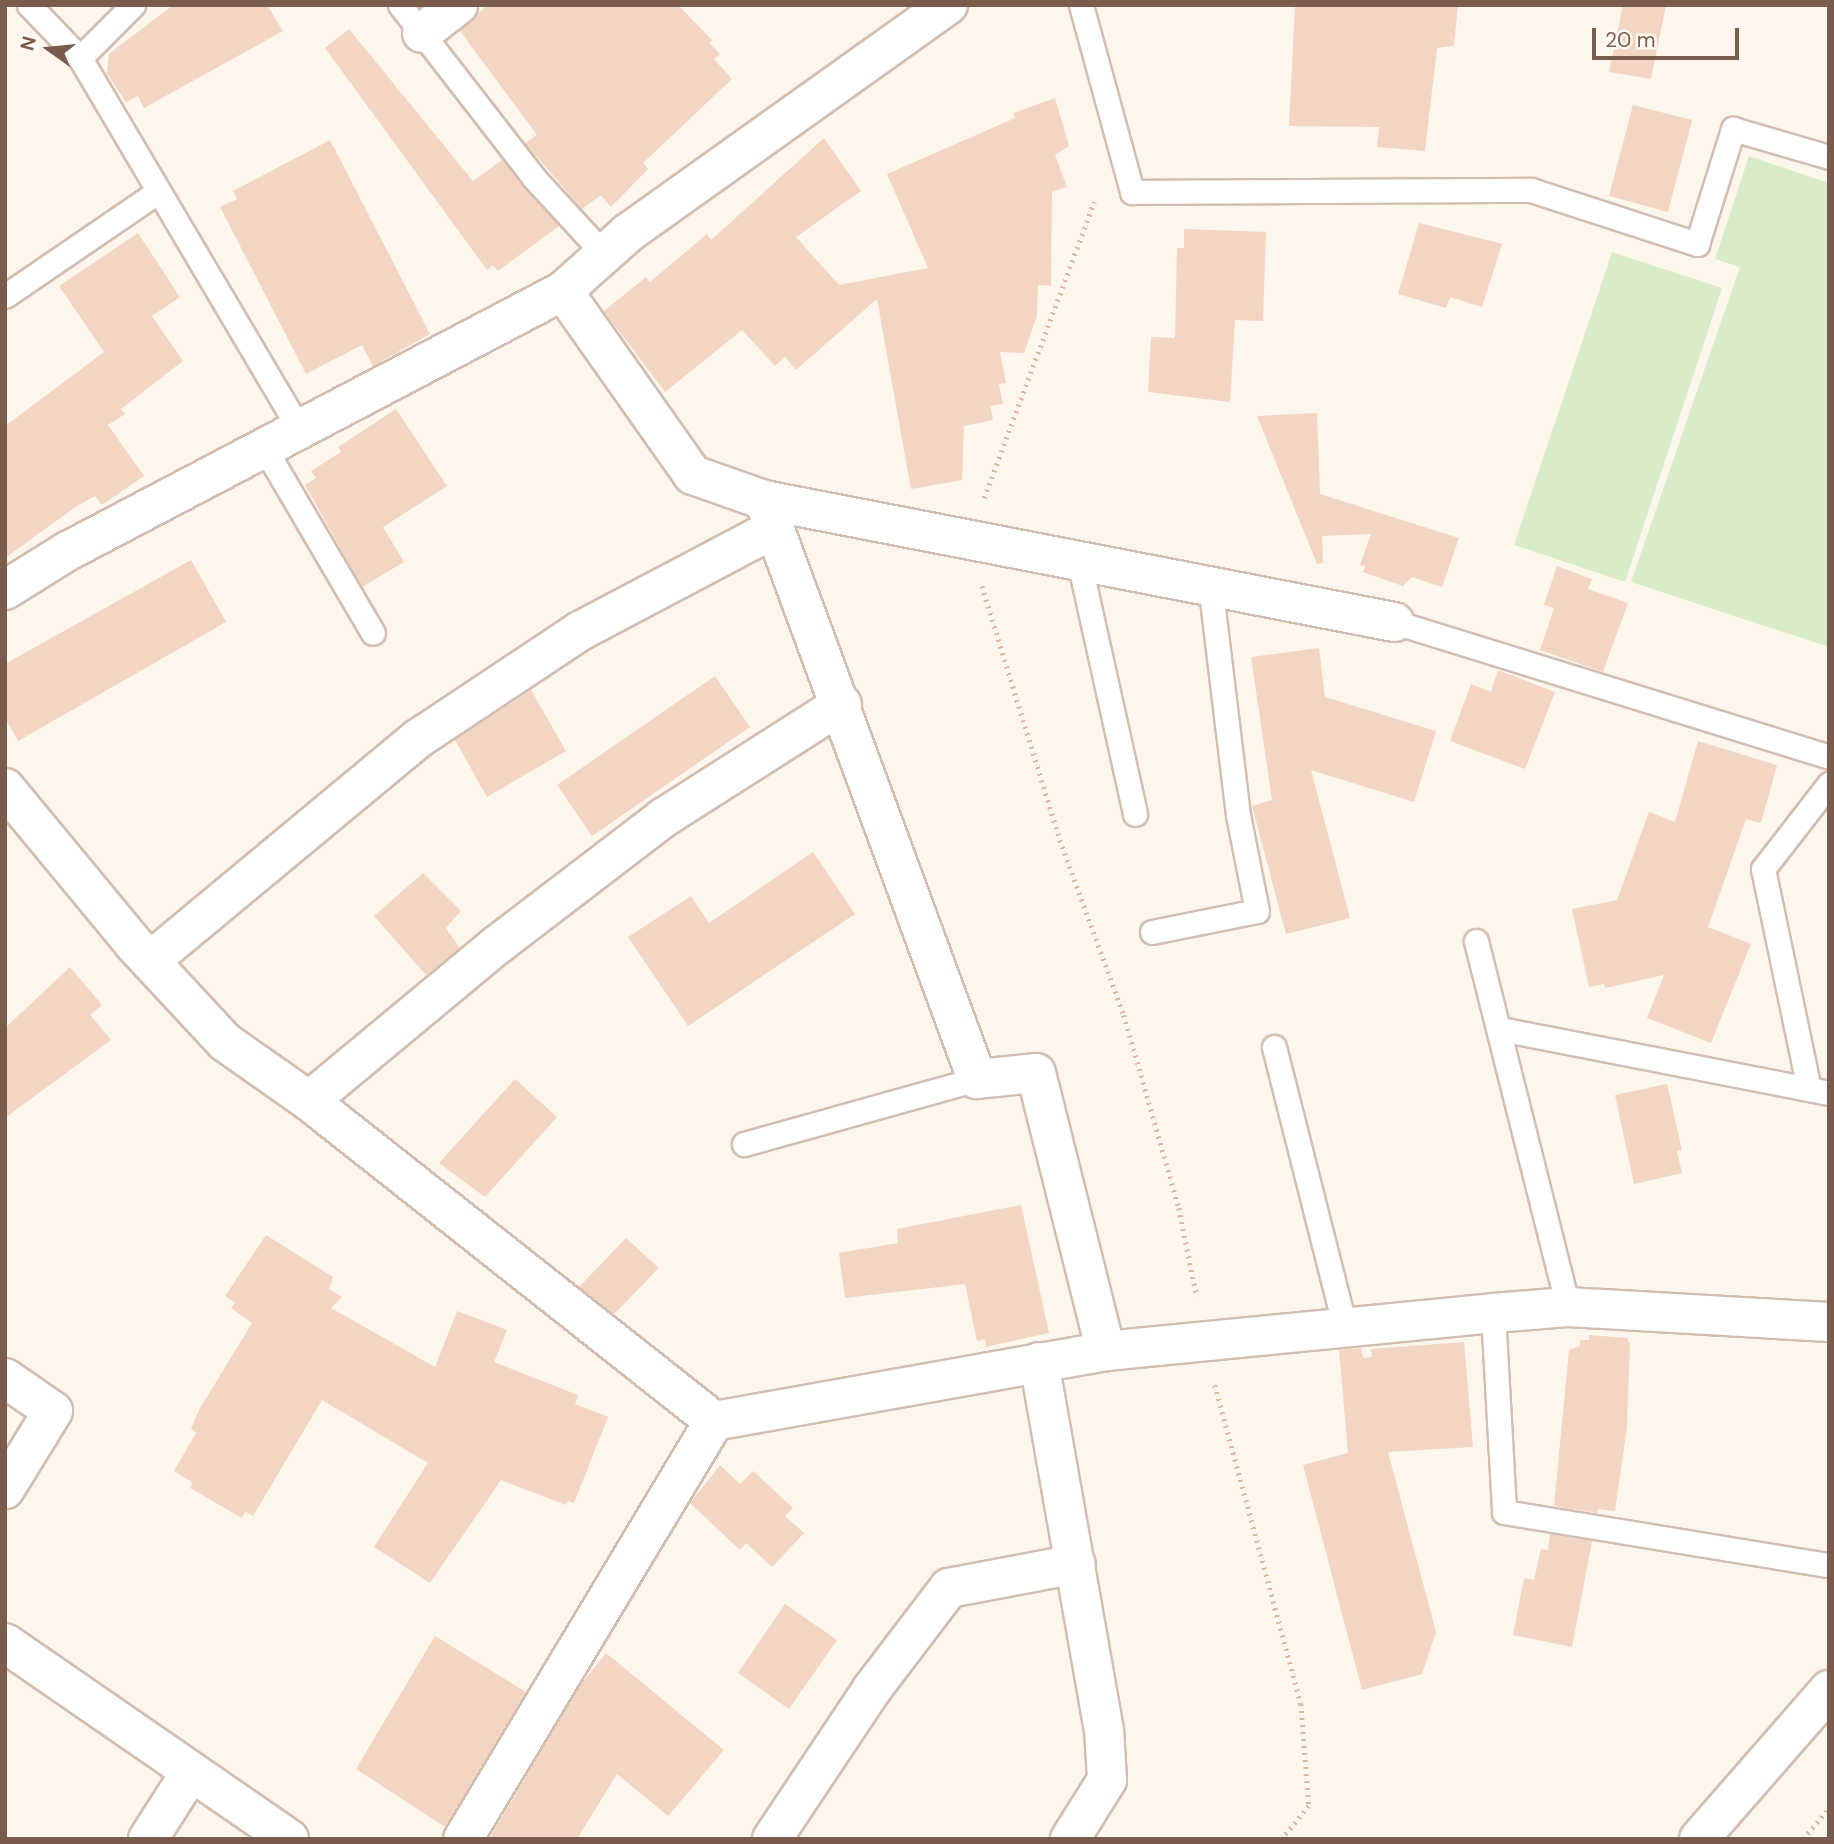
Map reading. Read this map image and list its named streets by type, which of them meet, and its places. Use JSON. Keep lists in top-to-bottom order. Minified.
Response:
{"scale_bar":"20 m","north":"left"}
